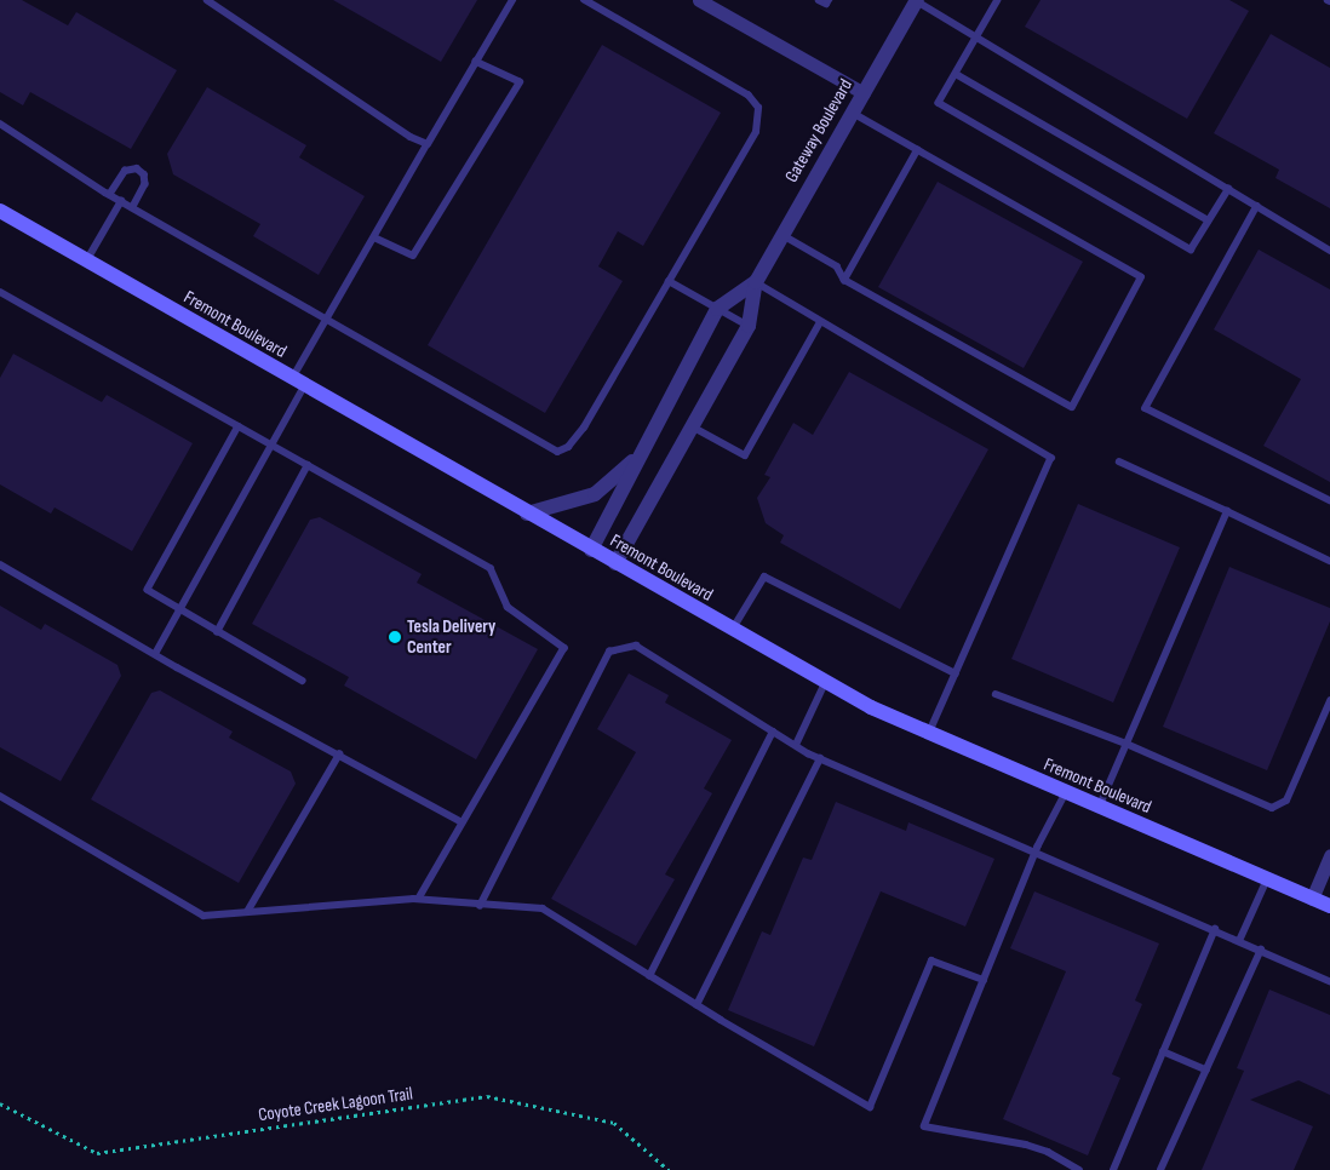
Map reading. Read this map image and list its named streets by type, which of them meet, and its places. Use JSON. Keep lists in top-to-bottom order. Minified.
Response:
{"streets":{"main road":["Fremont Boulevard"],"street":["Gateway Boulevard"],"path":["Coyote Creek Lagoon Trail"]},"crossings":[["Gateway Boulevard","Fremont Boulevard"]],"places":["Tesla Delivery Center"]}
